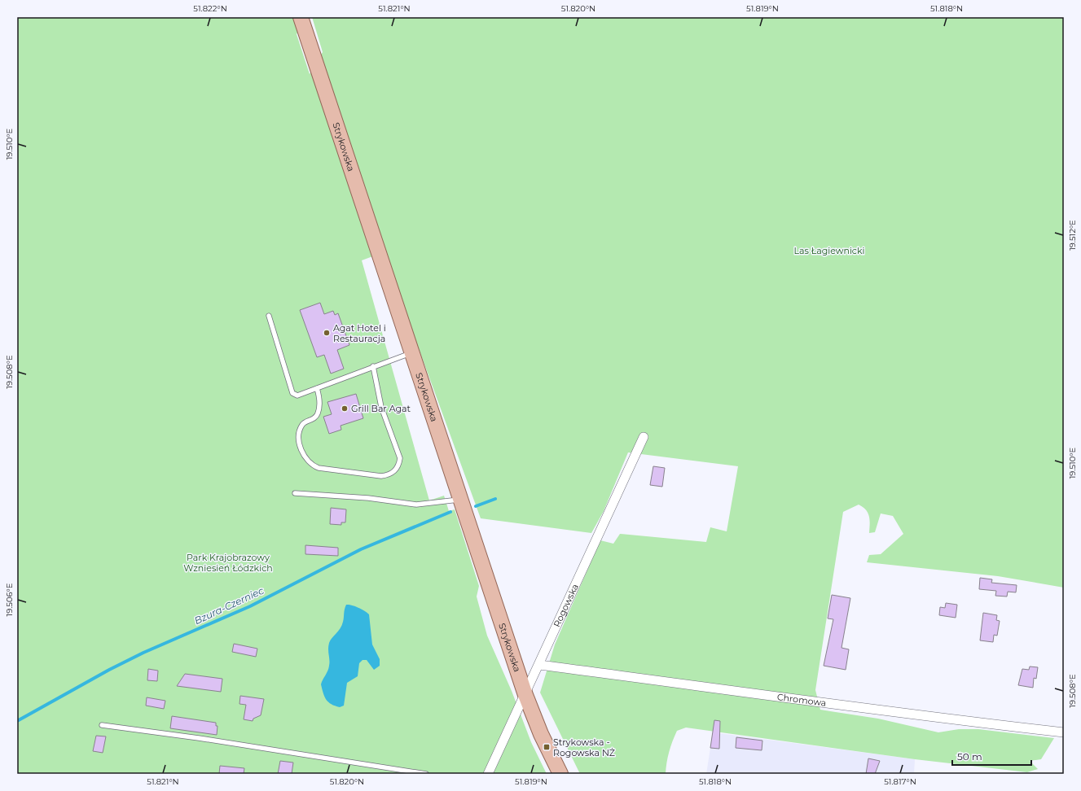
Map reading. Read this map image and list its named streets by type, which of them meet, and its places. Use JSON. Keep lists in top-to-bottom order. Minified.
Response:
{"streets":{"main road":["Strykowska"],"street":["Rogowska","Chromowa"]},"crossings":[["Strykowska","Rogowska"],["Rogowska","Chromowa"]],"water":["Bzura-Czerniec"],"parks":["Las Łagiewnicki","Park Krajobrazowy Wzniesień Łódzkich"],"places":{"other":["Agat Hotel i Restauracja","Grill Bar Agat"],"transit":["Strykowska - Rogowska NŻ"]},"scale_bar":"50 m","coordinates":["51.822°N","51.821°N","51.820°N","51.819°N","51.818°N","19.510°E","19.512°E","19.508°E","19.506°E","51.817°N"]}
